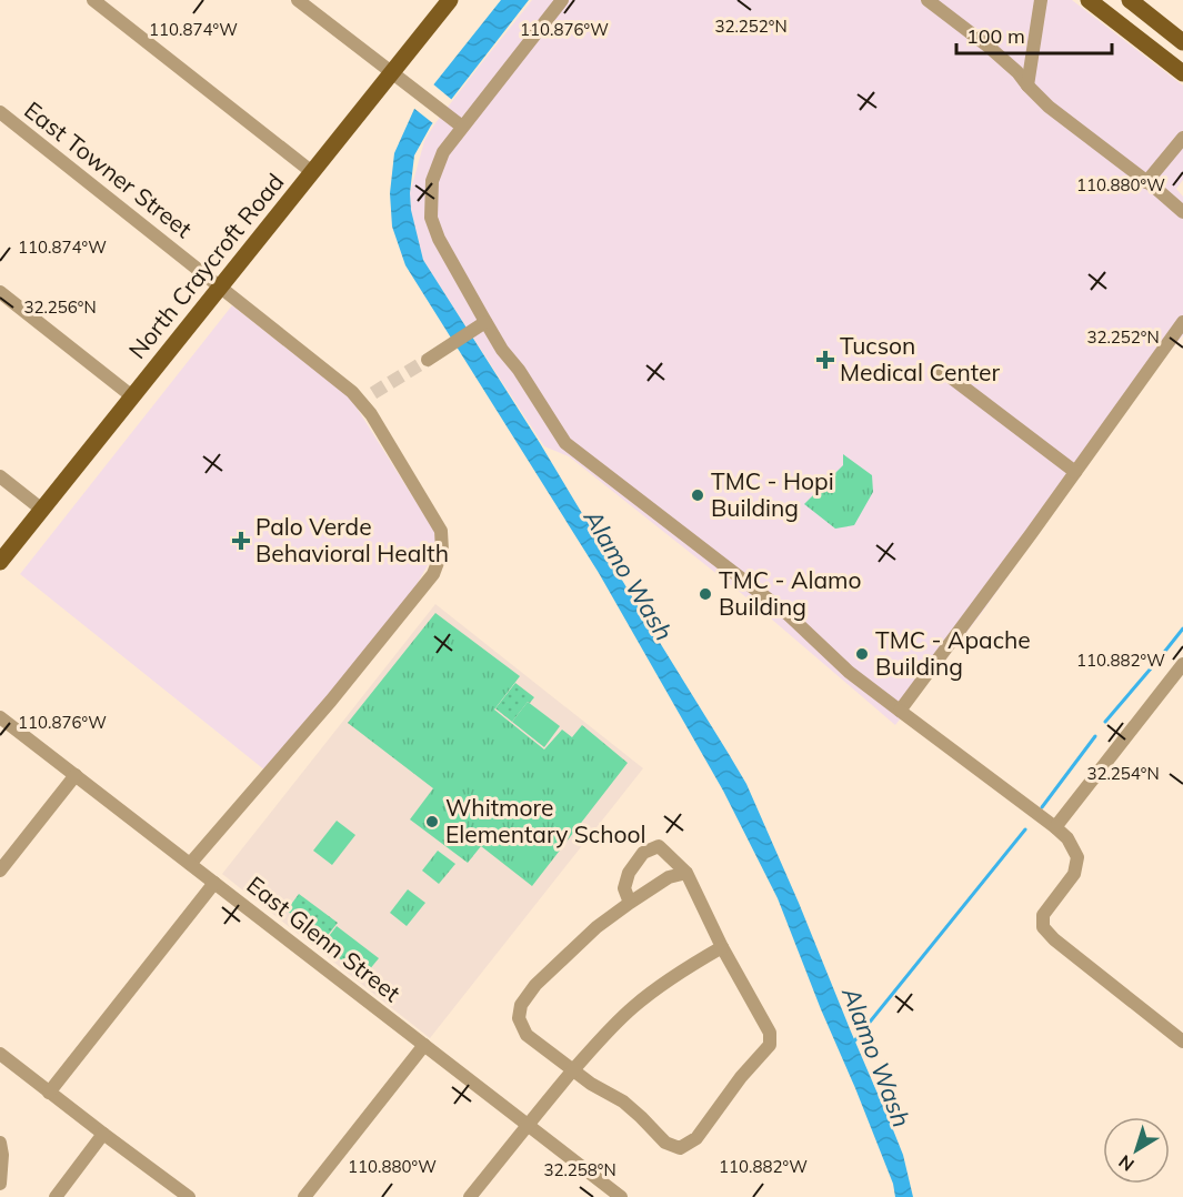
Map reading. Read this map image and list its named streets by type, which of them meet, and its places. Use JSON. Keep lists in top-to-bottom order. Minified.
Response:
{"streets":{"main road":["North Craycroft Road"],"street":["East Towner Street","East Glenn Street"]},"crossings":[["East Towner Street","North Craycroft Road"],["East Towner Street","East Glenn Street"]],"water":["Alamo Wash"],"places":{"health":["Tucson Medical Center","Palo Verde Behavioral Health"],"other":["TMC - Hopi Building","TMC - Alamo Building","TMC - Apache Building","Whitmore Elementary School"]},"scale_bar":"100 m","north":"bottom left","coordinates":["32.252°N","110.874°W","110.876°W","110.880°W","32.256°N","110.882°W","32.254°N","32.258°N"]}
